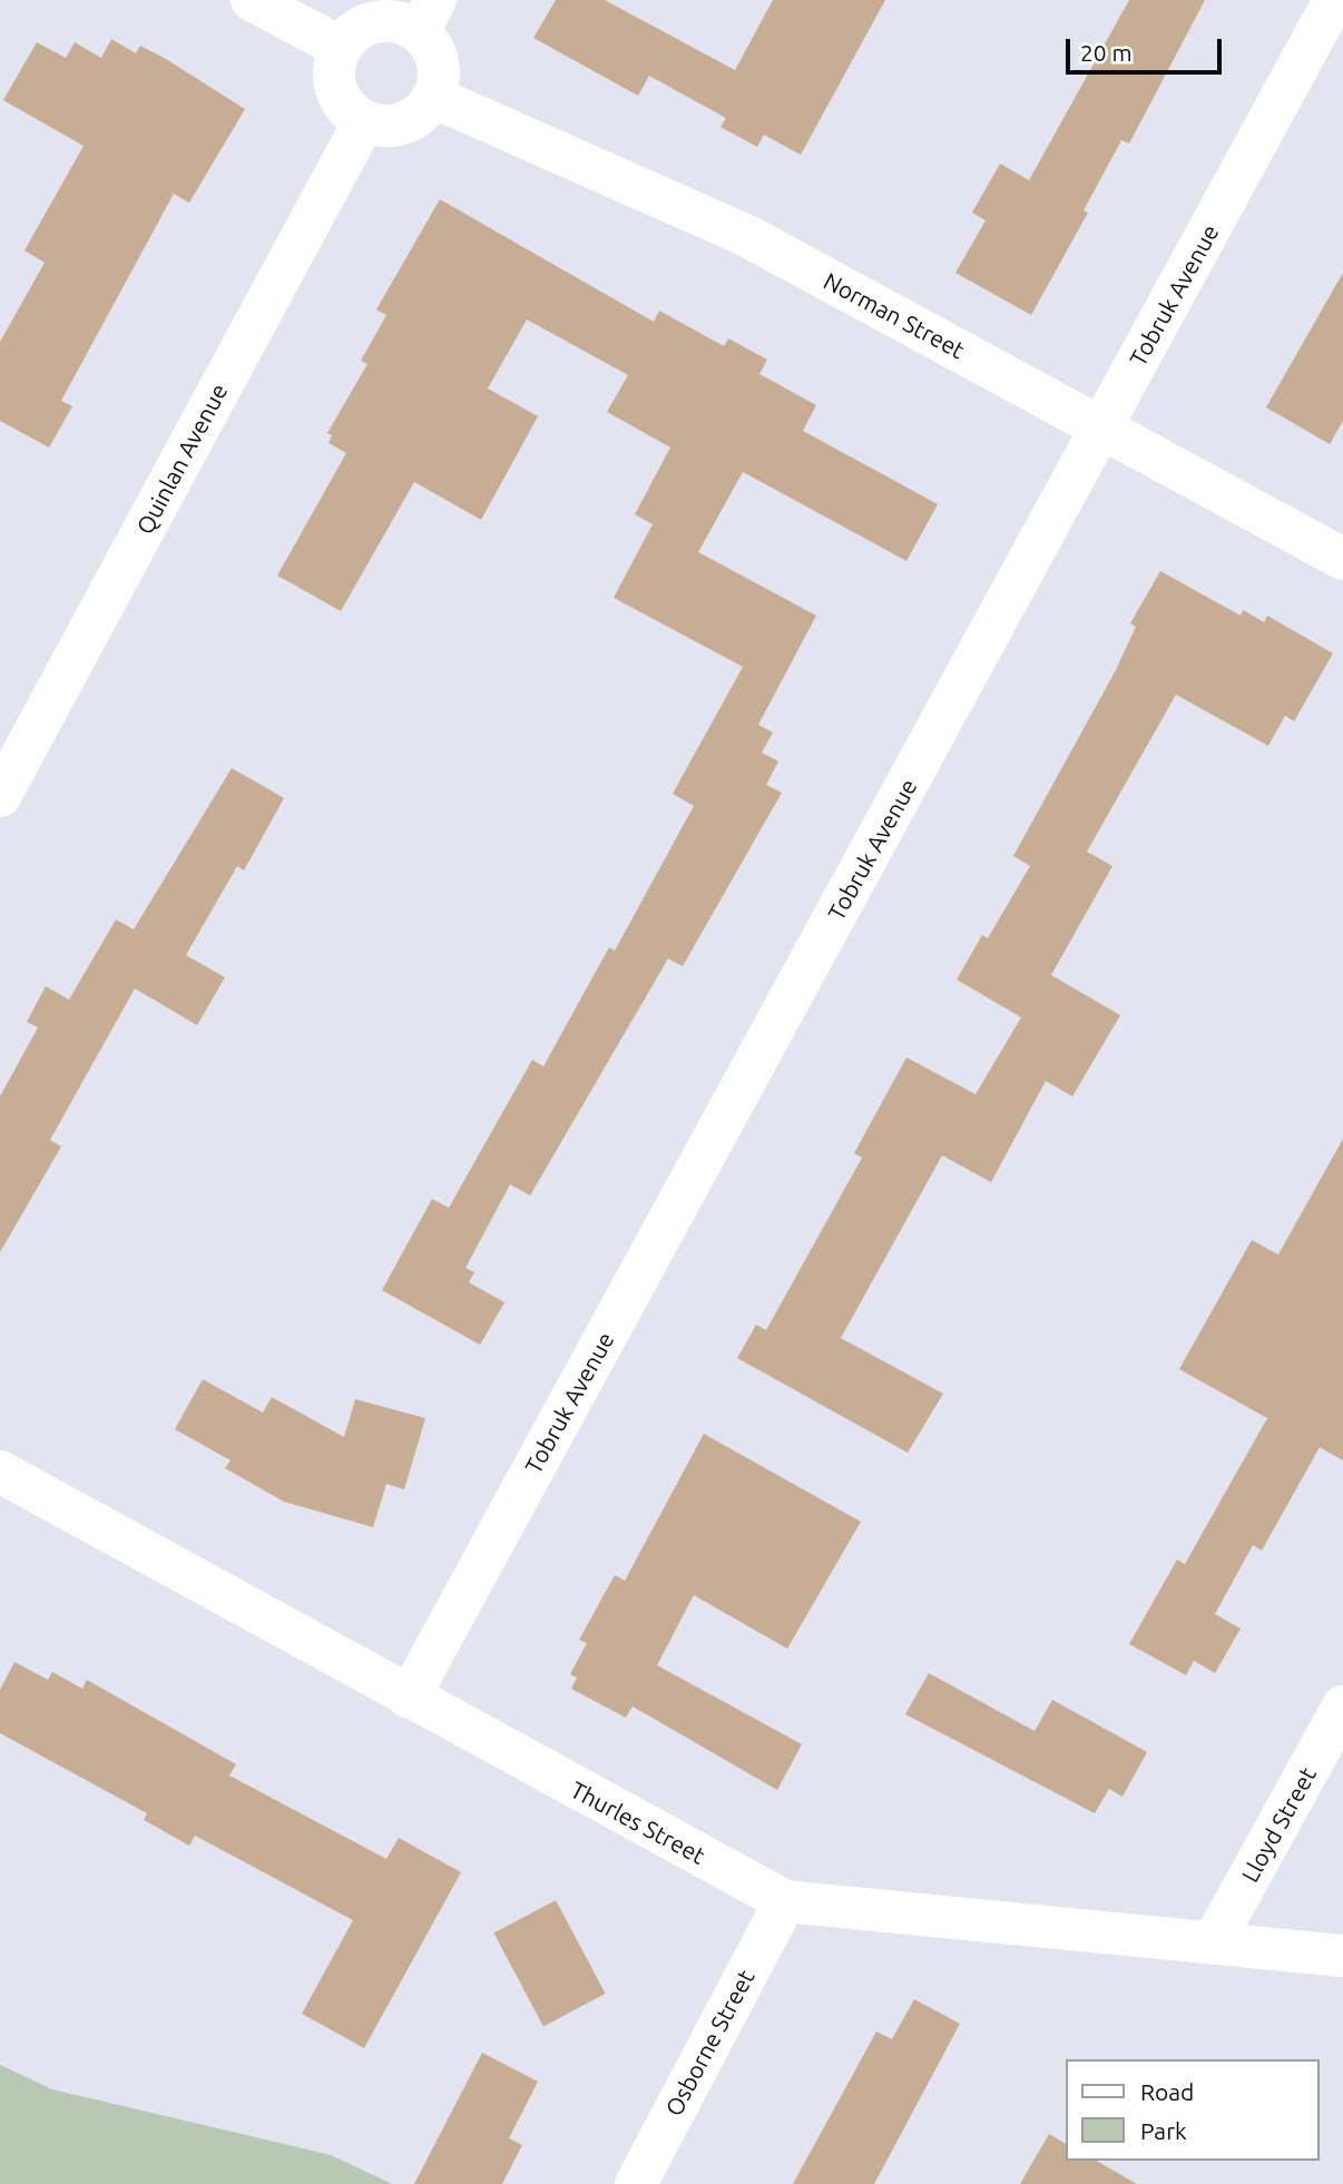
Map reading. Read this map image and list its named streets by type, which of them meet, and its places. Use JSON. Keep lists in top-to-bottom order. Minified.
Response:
{"streets":{"street":["Tobruk Avenue","Norman Street","Quinlan Avenue","Thurles Street","Lloyd Street","Osborne Street"]},"crossings":[["Tobruk Avenue","Norman Street"],["Tobruk Avenue","Thurles Street"],["Norman Street","Quinlan Avenue"],["Thurles Street","Lloyd Street"],["Thurles Street","Osborne Street"]],"legend":["Road","Park"],"scale_bar":"20 m"}
